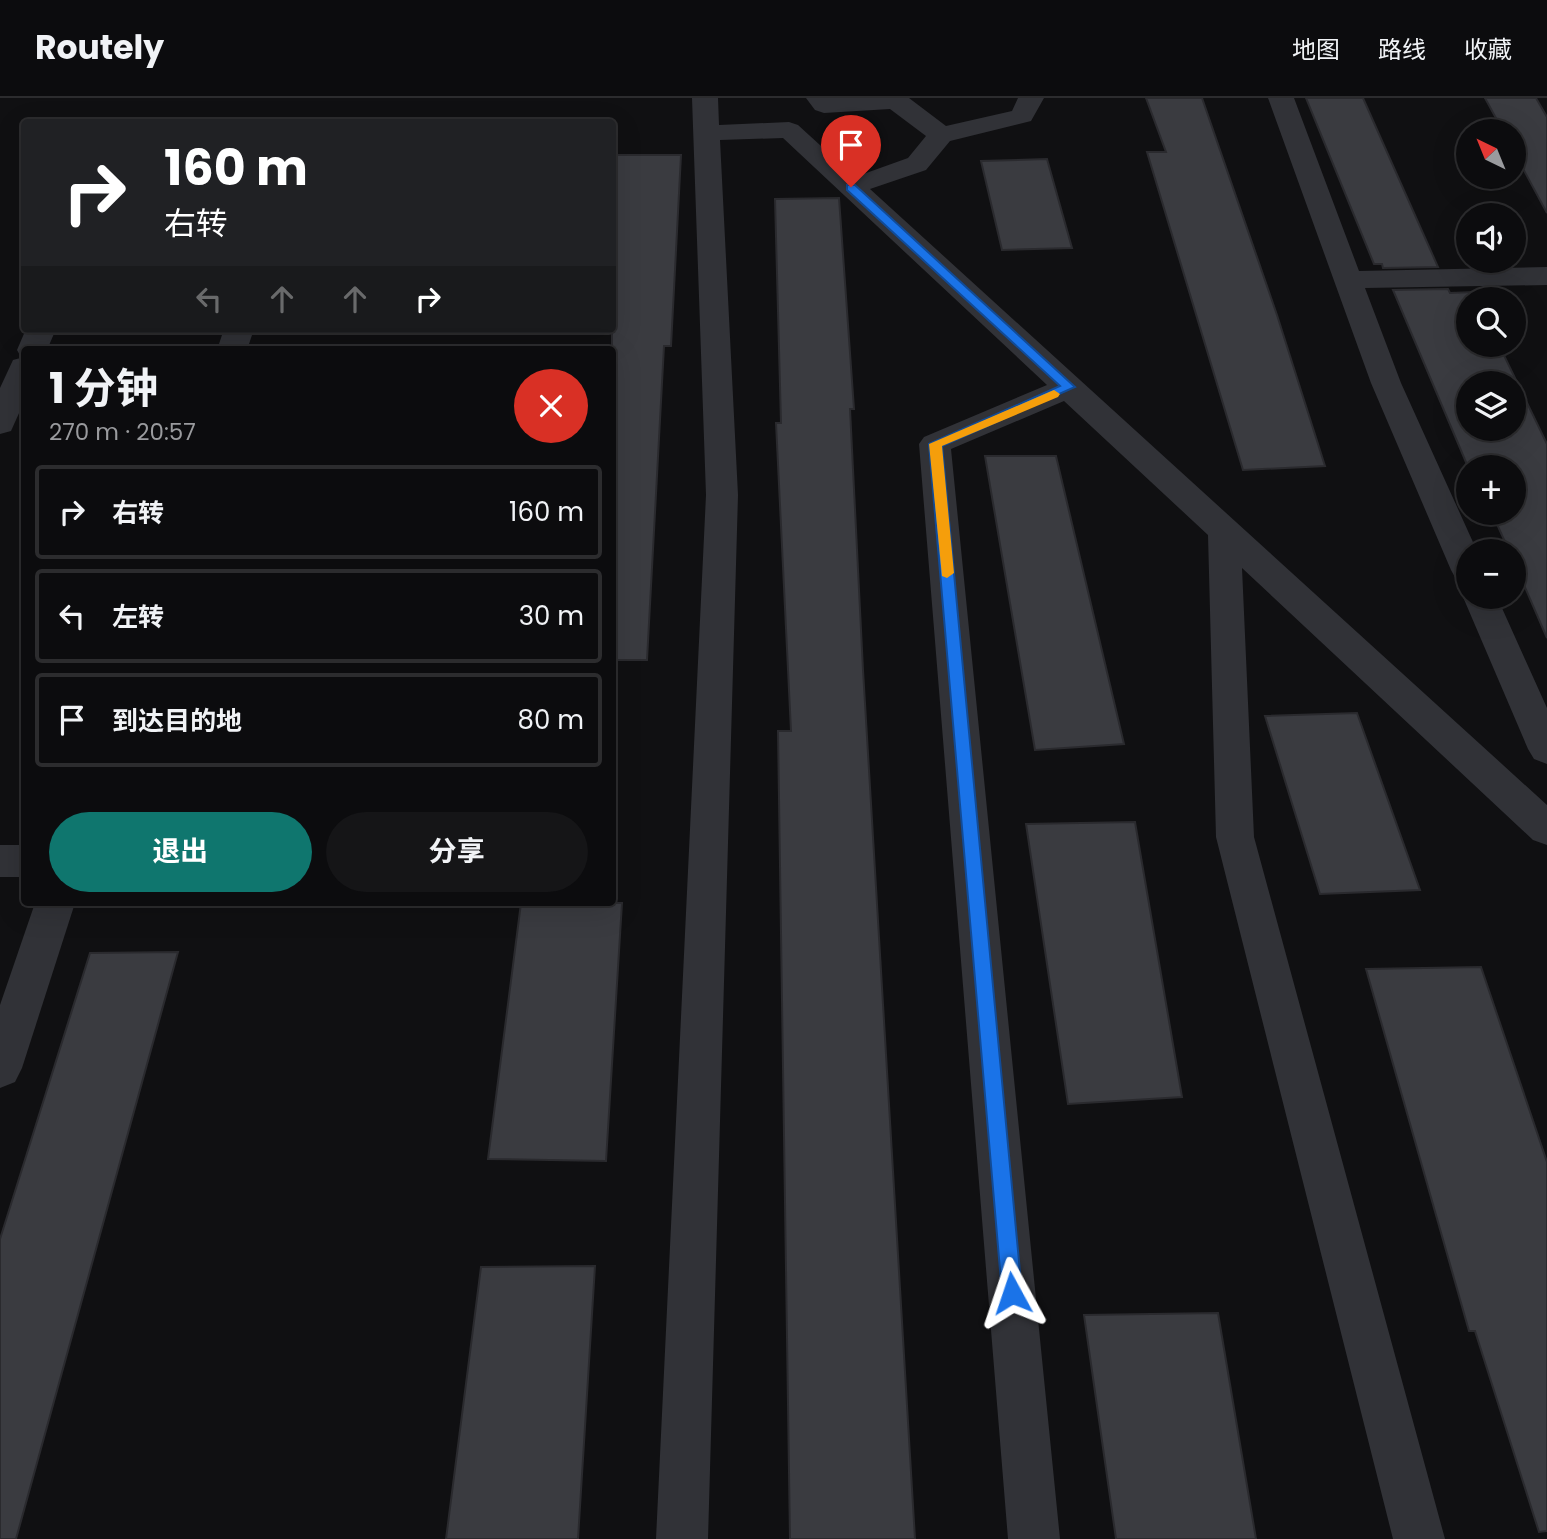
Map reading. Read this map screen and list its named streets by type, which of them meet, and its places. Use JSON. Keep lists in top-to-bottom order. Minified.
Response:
{"north":"top left","page":{"header":"Routely","nav":["地图","路线","收藏"],"map_buttons":["+","−"],"turn":["160 m","右转"],"heading":["1 分钟","270 m · 20:57"],"list":[{"name":"右转","value":"160 m"},{"name":"左转","value":"30 m"},{"name":"到达目的地","value":"80 m"}],"buttons":["退出","分享"]}}
